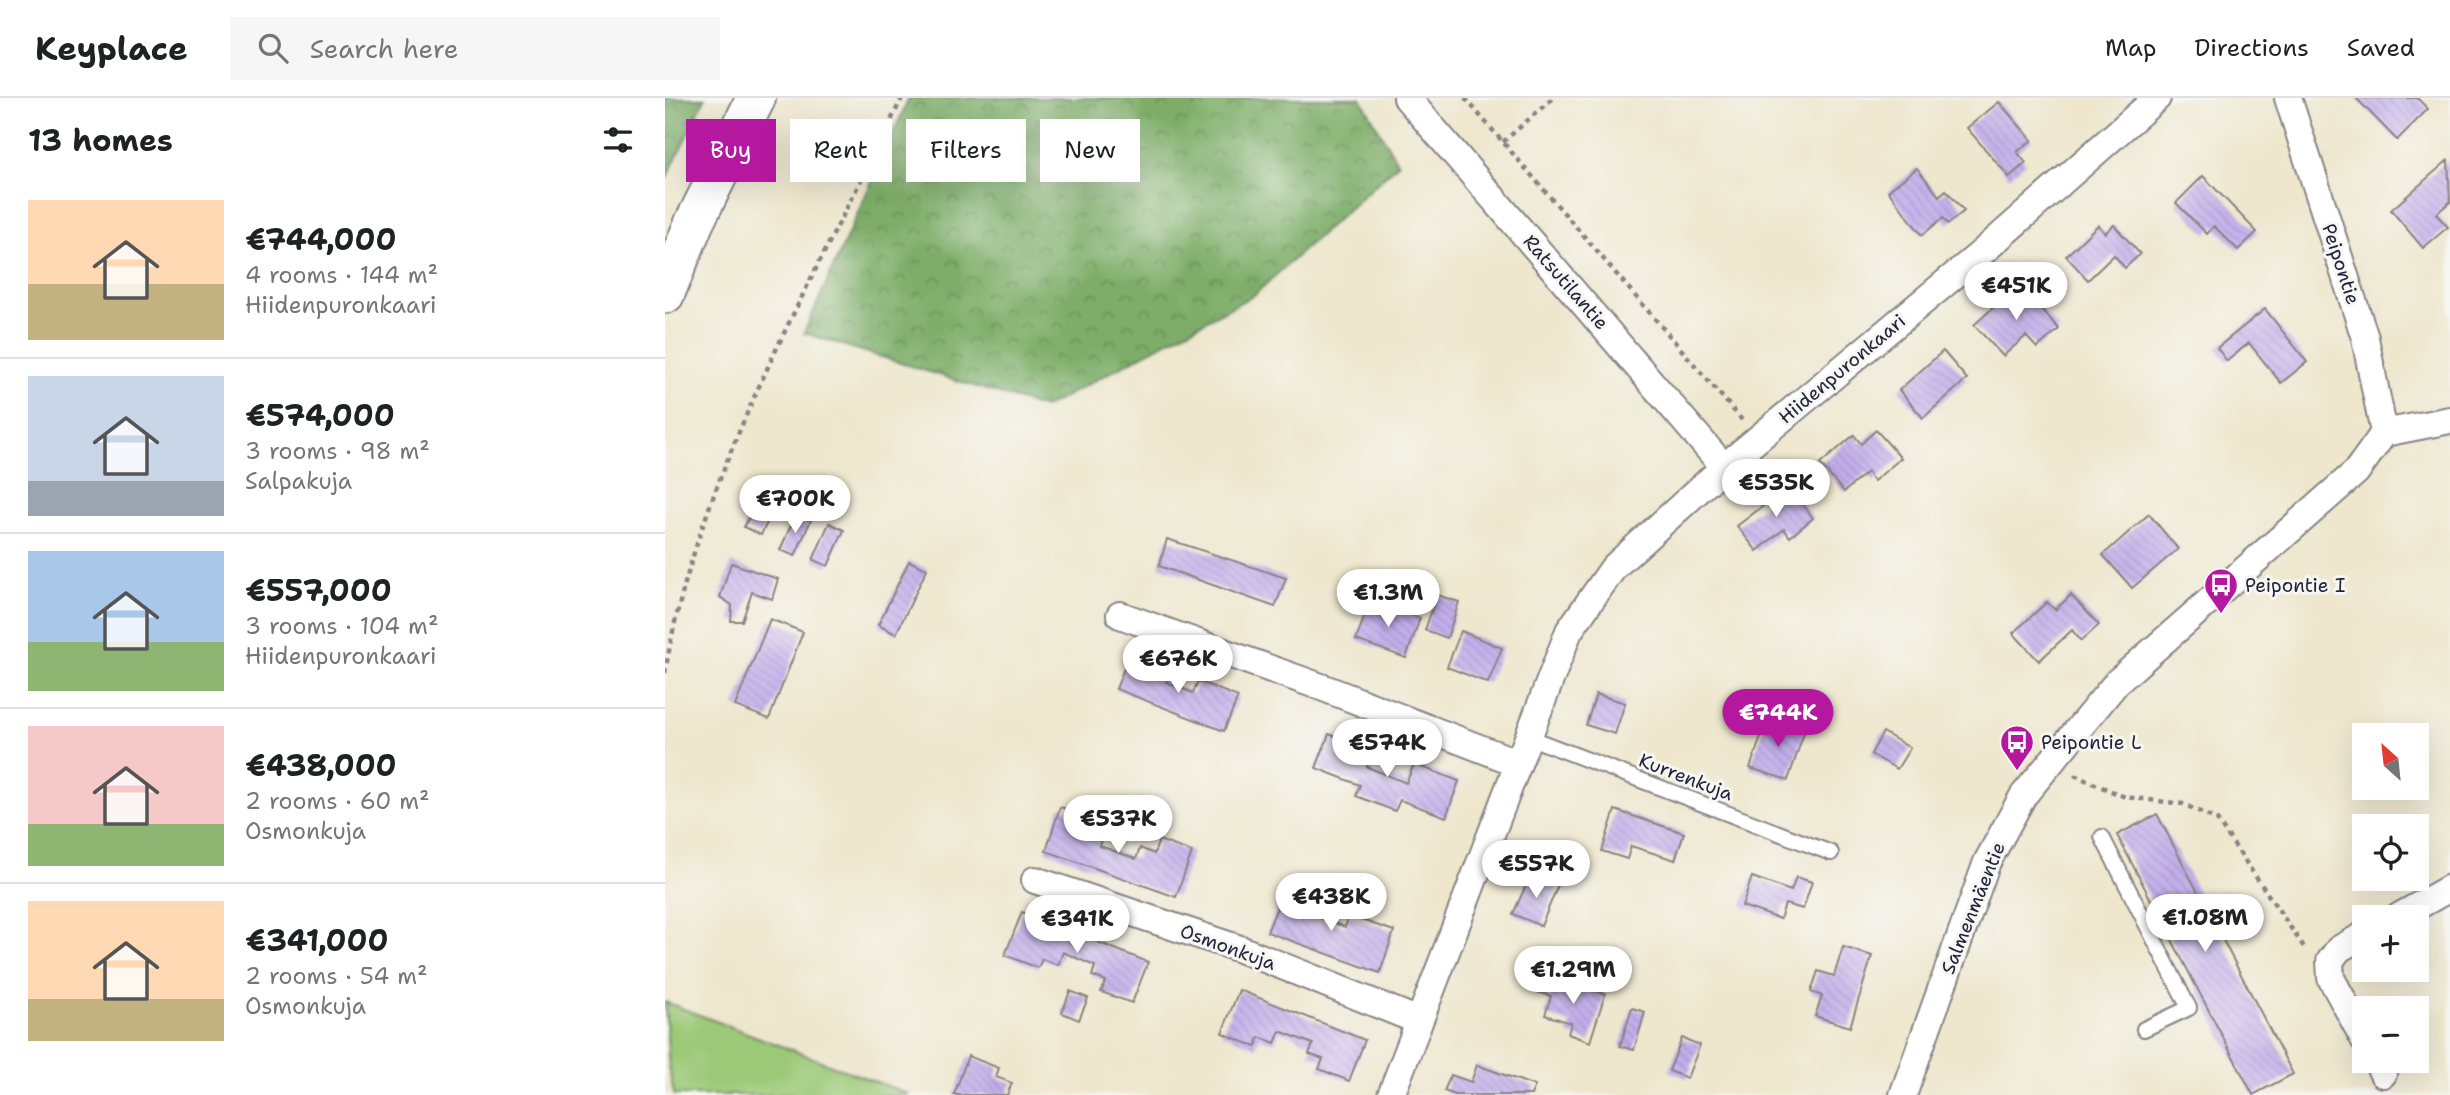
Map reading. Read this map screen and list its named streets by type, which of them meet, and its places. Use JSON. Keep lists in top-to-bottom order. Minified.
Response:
{"streets":{"street":["Peipontie","Ratsutilantie","Hiidenpuronkaari","Salmenmäentie","Osmonkuja"],"lane":["Kurrenkuja"]},"crossings":[["Peipontie","Salmenmäentie"],["Ratsutilantie","Hiidenpuronkaari"],["Hiidenpuronkaari","Kurrenkuja"],["Hiidenpuronkaari","Osmonkuja"]],"places":{"bus stop":["Peipontie I","Peipontie L"]},"north":"top left","page":{"header":"Keyplace","search":"Search here","nav":["Map","Directions","Saved"],"heading":"13 homes","chip":["Buy","Rent","Filters","New"],"list":[{"name":"€744,000","note":"4 rooms · 144 m² · Hiidenpuronkaari"},{"name":"€574,000","note":"3 rooms · 98 m² · Salpakuja"},{"name":"€557,000","note":"3 rooms · 104 m² · Hiidenpuronkaari"},{"name":"€438,000","note":"2 rooms · 60 m² · Osmonkuja"},{"name":"€341,000","note":"2 rooms · 54 m² · Osmonkuja"}],"price":["€451K","€535K","€700K","€1.3M","€676K","€744K","€574K","€537K","€557K","€438K","€1.08M","€341K","€1.29M"],"map_buttons":["+","−"]}}
